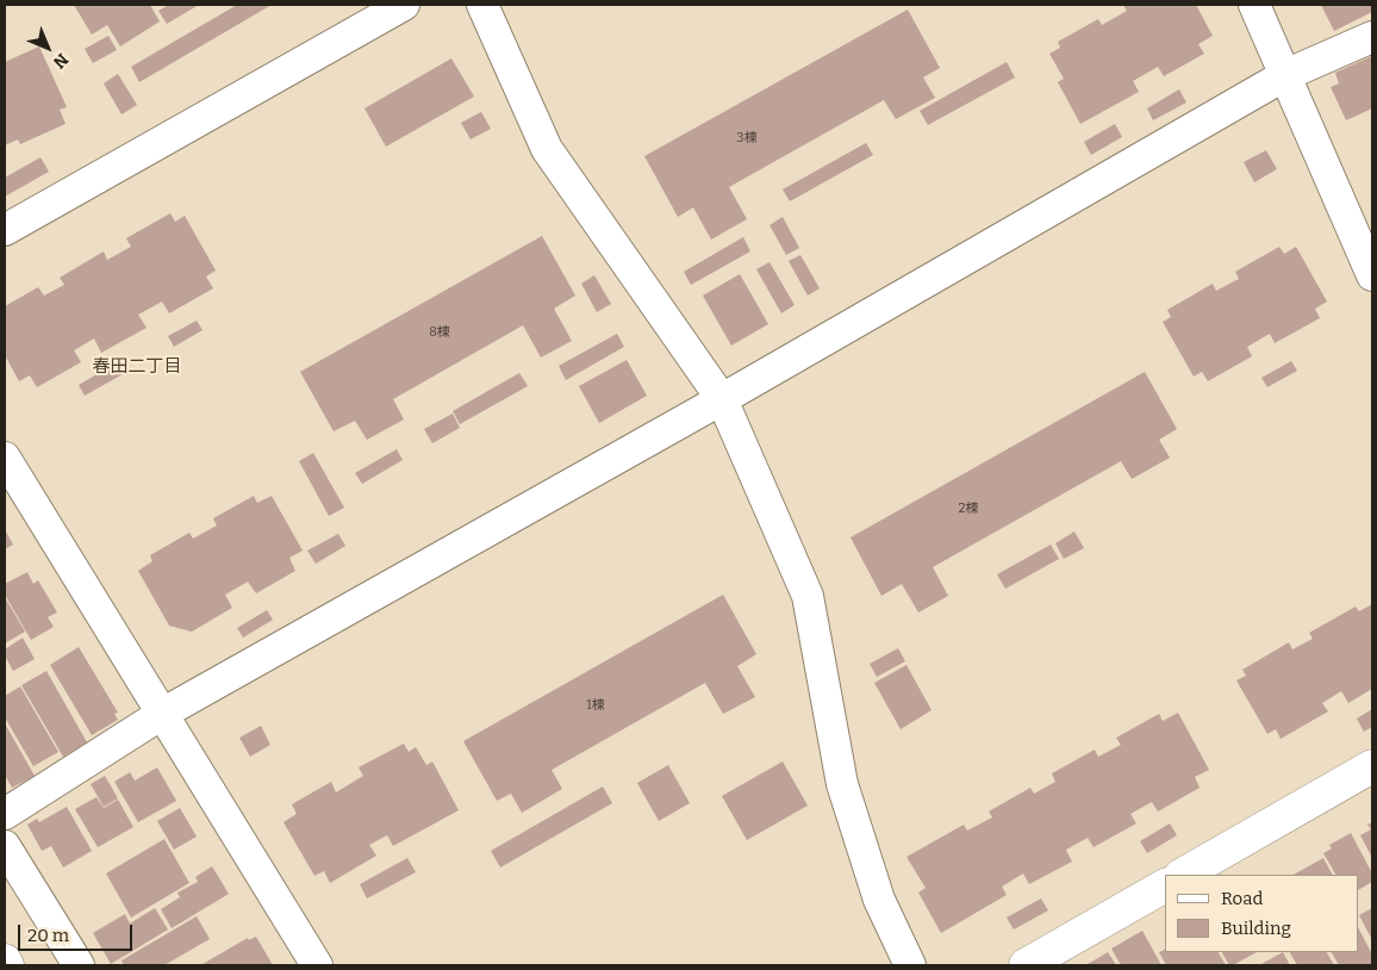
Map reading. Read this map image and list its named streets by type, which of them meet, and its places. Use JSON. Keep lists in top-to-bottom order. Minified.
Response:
{"districts":["春田二丁目"],"house_numbers":["3棟","8棟","2棟","1棟"],"legend":["Road","Building"],"scale_bar":"20 m","north":"bottom right"}
